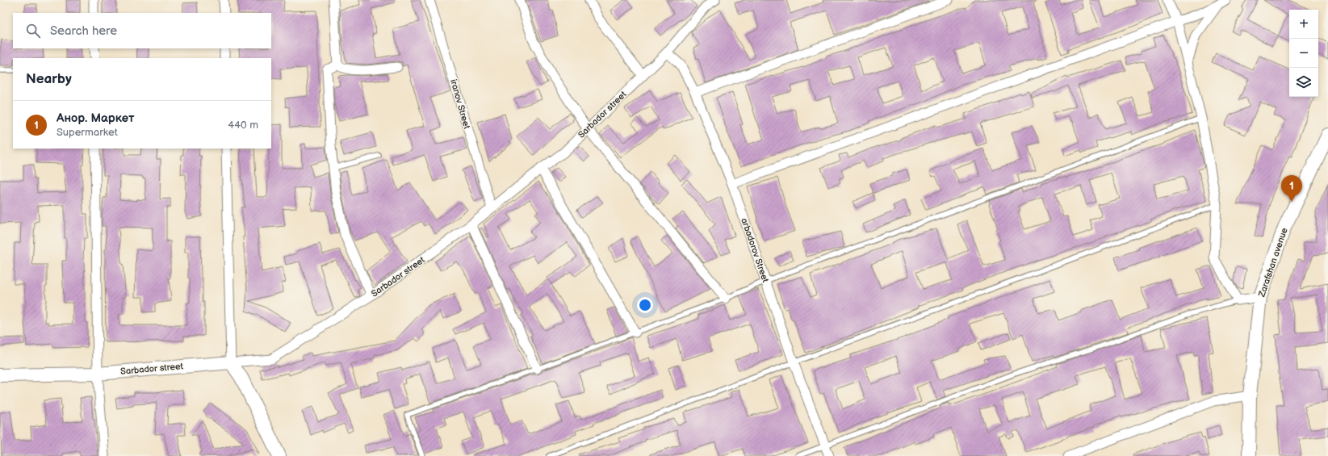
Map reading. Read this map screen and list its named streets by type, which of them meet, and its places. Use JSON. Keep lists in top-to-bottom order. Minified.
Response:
{"streets":{"street":["iranov Street","Sarbador street","arbadorov Street","Zarafshan avenue"]},"crossings":[["iranov Street","Sarbador street"],["Sarbador street","arbadorov Street"]],"page":{"map_buttons":["+","−"],"search":"Search here","heading":"Nearby","list":[{"mark":"1","name":"Анор. Маркет","note":"Supermarket","value":"440 m"}],"pins":"1"}}
